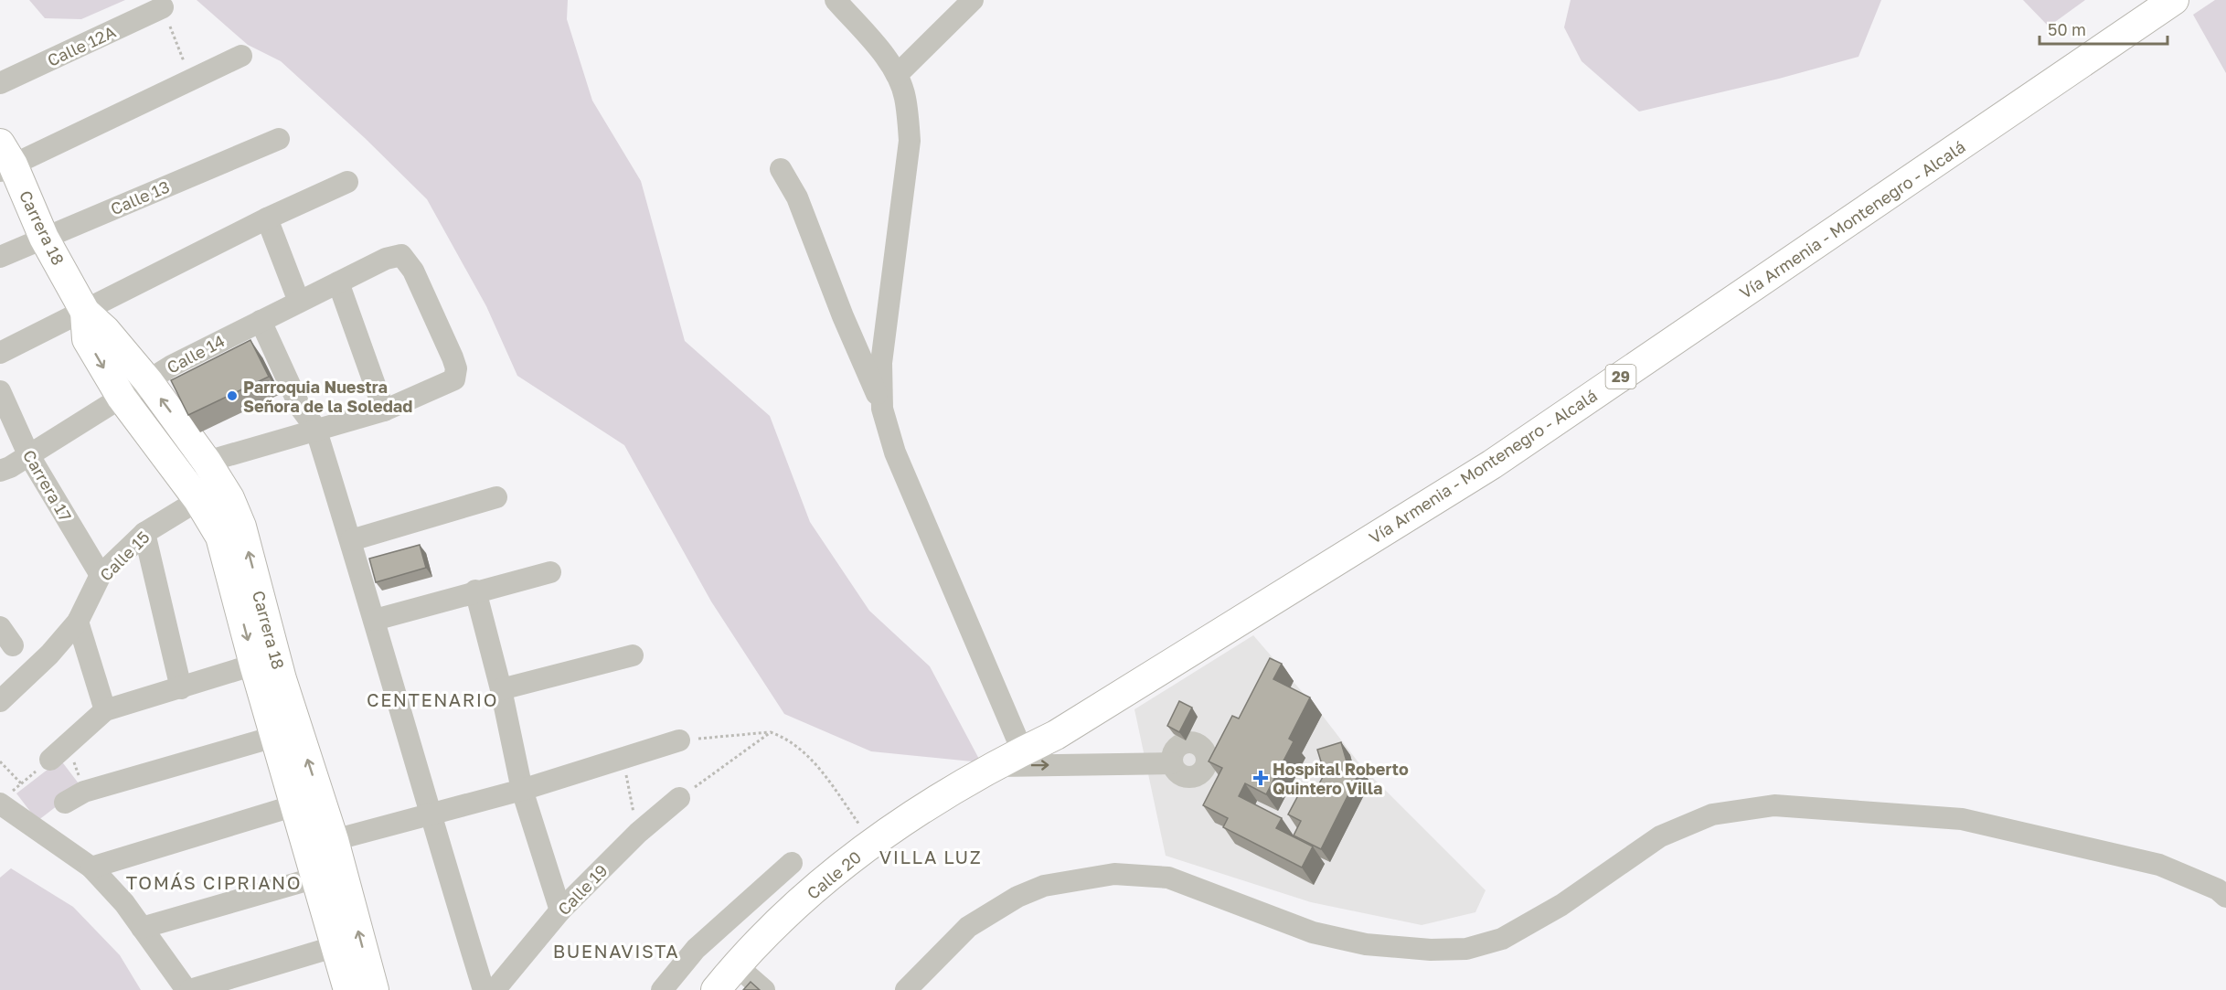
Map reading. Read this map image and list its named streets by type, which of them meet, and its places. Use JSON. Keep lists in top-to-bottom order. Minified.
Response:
{"streets":{"main road":["Vía Armenia - Montenegro - Alcalá","Carrera 18","29","Calle 20"],"street":["Calle 12A","Calle 13","Calle 14","Carrera 17","Calle 15","Calle 19"]},"crossings":[["Calle 13","Carrera 18"],["Vía Armenia - Montenegro - Alcalá","Calle 20"],["Carrera 18","Calle 14"],["Carrera 18","Calle 15"],["Calle 14","Carrera 17"],["Carrera 17","Calle 15"]],"districts":["CENTENARIO","VILLA LUZ","TOMÁS CIPRIANO","BUENAVISTA"],"places":{"other":["Parroquia Nuestra Señora de la Soledad"],"health":["Hospital Roberto Quintero Villa"]},"scale_bar":"50 m"}
